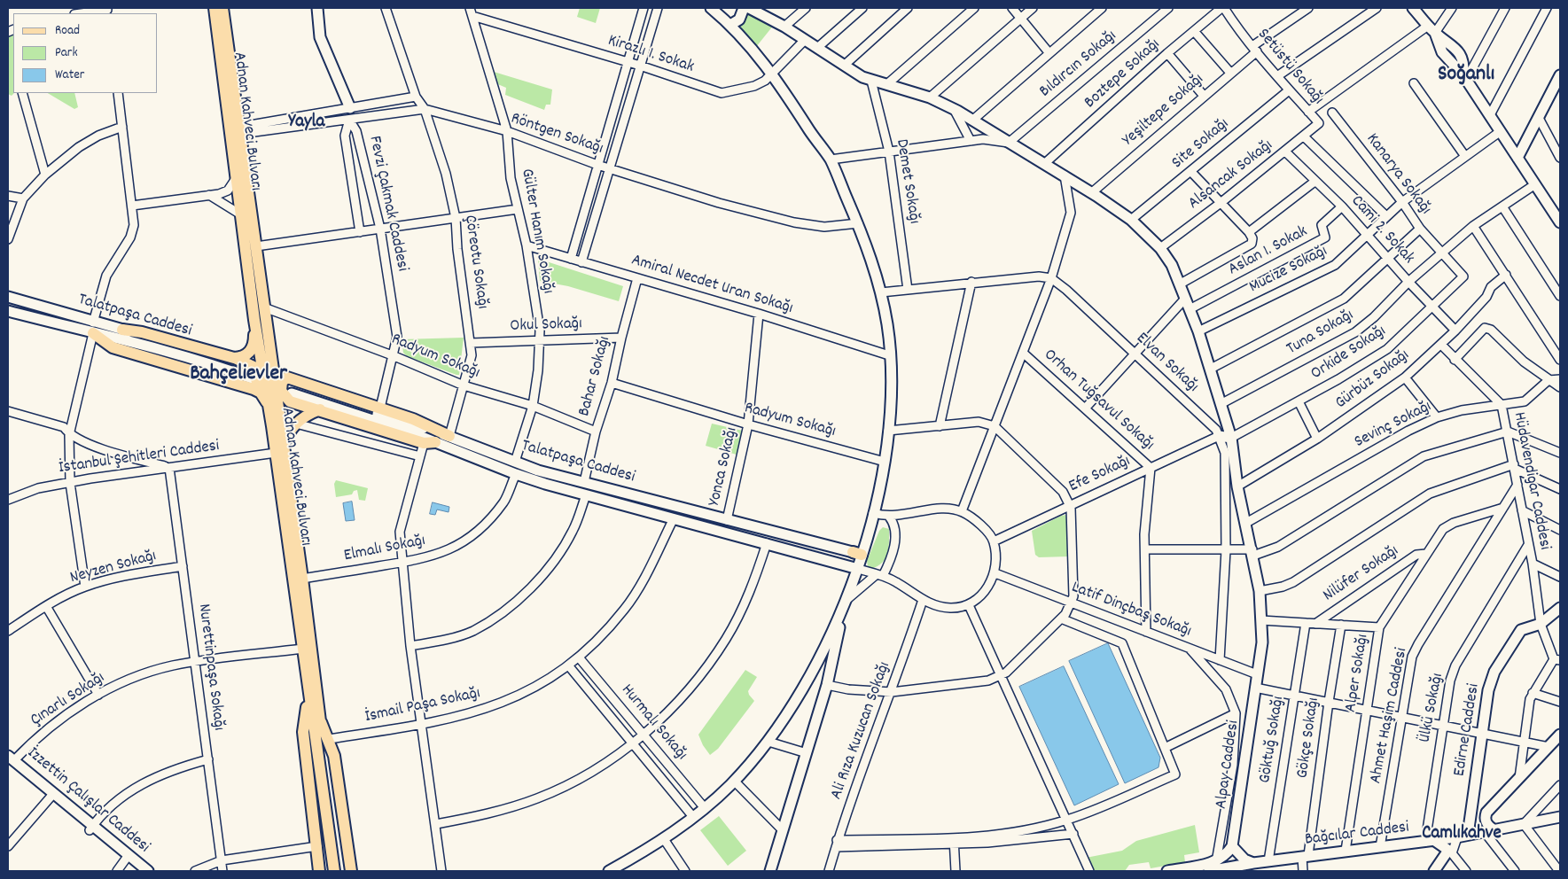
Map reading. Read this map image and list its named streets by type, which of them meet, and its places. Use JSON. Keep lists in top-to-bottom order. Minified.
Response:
{"streets":{"main road":["Adnan Kahveci Bulvarı","Talatpaşa Caddesi","Edirne Caddesi","Alpay Caddesi","İzzettin Çalışlar Caddesi","Bağcılar Caddesi"],"street":["Kirazlı 1. Sokak","Bıldırcın Sokağı","Setüstü Sokağı","Boztepe Sokağı","Yeşiltepe Sokağı","Röntgen Sokağı","Site Sokağı","Kanarya Sokağı","Alsancak Sokağı","Demet Sokağı","Fevzi Çakmak Caddesi","Cami 2. Sokak","Gülter Hanım Sokağı","Aslan 1. Sokak","Çöreotu Sokağı","Mucize Sokağı","Amiral Necdet Uran Sokağı","Okul Sokağı","Tuna Sokağı","Orkide Sokağı","Radyum Sokağı","Elvan Sokağı","Bahar Sokağı","Gürbüz Sokağı","Orhan Tuğsavul Sokağı","Sevinç Sokağı","İstanbul Şehitleri Caddesi","Yonca Sokağı","Efe Sokağı","Hüdavendigar Caddesi","Elmalı Sokağı","Neyzen Sokağı","Nilüfer Sokağı","Latif Dinçbaş Sokağı","Nurettinpaşa Sokağı","Alper Sokağı","Çınarlı Sokağı","İsmail Paşa Sokağı","Ülkü Sokağı","Ahmet Haşim Caddesi","Hurmalı Sokağı","Ali Rıza Kuzucan Sokağı","Gökçe Sokağı","Göktuğ Sokağı"]},"crossings":[["Kirazlı 1. Sokak","Gülter Hanım Sokağı"],["Kirazlı 1. Sokak","Alpay Caddesi"],["Bıldırcın Sokağı","Alpay Caddesi"],["Setüstü Sokağı","Boztepe Sokağı"],["Setüstü Sokağı","Yeşiltepe Sokağı"],["Setüstü Sokağı","Site Sokağı"],["Setüstü Sokağı","Alsancak Sokağı"],["Boztepe Sokağı","Alpay Caddesi"],["Yeşiltepe Sokağı","Alpay Caddesi"],["Adnan Kahveci Bulvarı","Röntgen Sokağı"],["Adnan Kahveci Bulvarı","Radyum Sokağı"],["Adnan Kahveci Bulvarı","İstanbul Şehitleri Caddesi"],["Adnan Kahveci Bulvarı","Elmalı Sokağı"],["Adnan Kahveci Bulvarı","Çınarlı Sokağı"],["Röntgen Sokağı","Fevzi Çakmak Caddesi"],["Röntgen Sokağı","Gülter Hanım Sokağı"],["Röntgen Sokağı","Çöreotu Sokağı"],["Site Sokağı","Alpay Caddesi"],["Kanarya Sokağı","Mucize Sokağı"],["Kanarya Sokağı","Tuna Sokağı"],["Kanarya Sokağı","Orkide Sokağı"],["Alsancak Sokağı","Cami 2. Sokak"],["Alsancak Sokağı","Alpay Caddesi"],["Demet Sokağı","Alpay Caddesi"],["Fevzi Çakmak Caddesi","Radyum Sokağı"],["Cami 2. Sokak","Aslan 1. Sokak"],["Cami 2. Sokak","Mucize Sokağı"],["Cami 2. Sokak","Tuna Sokağı"],["Cami 2. Sokak","Orkide Sokağı"],["Cami 2. Sokak","Gürbüz Sokağı"],["Gülter Hanım Sokağı","Amiral Necdet Uran Sokağı"],["Gülter Hanım Sokağı","Talatpaşa Caddesi"],["Gülter Hanım Sokağı","Okul Sokağı"],["Gülter Hanım Sokağı","Radyum Sokağı"],["Aslan 1. Sokak","Alpay Caddesi"],["Çöreotu Sokağı","Talatpaşa Caddesi"],["Çöreotu Sokağı","Okul Sokağı"],["Çöreotu Sokağı","Radyum Sokağı"],["Mucize Sokağı","Alpay Caddesi"],["Amiral Necdet Uran Sokağı","Bahar Sokağı"],["Amiral Necdet Uran Sokağı","Yonca Sokağı"],["Talatpaşa Caddesi","Bahar Sokağı"],["Talatpaşa Caddesi","Yonca Sokağı"],["Talatpaşa Caddesi","Elmalı Sokağı"],["Talatpaşa Caddesi","İsmail Paşa Sokağı"],["Okul Sokağı","Bahar Sokağı"],["Tuna Sokağı","Orkide Sokağı"],["Tuna Sokağı","Alpay Caddesi"],["Orkide Sokağı","Alpay Caddesi"],["Radyum Sokağı","Bahar Sokağı"],["Radyum Sokağı","Yonca Sokağı"],["Elvan Sokağı","Efe Sokağı"],["Elvan Sokağı","Latif Dinçbaş Sokağı"],["Gürbüz Sokağı","Alpay Caddesi"],["Orhan Tuğsavul Sokağı","Efe Sokağı"],["Orhan Tuğsavul Sokağı","Latif Dinçbaş Sokağı"],["Sevinç Sokağı","Hüdavendigar Caddesi"],["Sevinç Sokağı","Alpay Caddesi"],["İstanbul Şehitleri Caddesi","Nurettinpaşa Sokağı"],["Hüdavendigar Caddesi","Ülkü Sokağı"],["Hüdavendigar Caddesi","Ahmet Haşim Caddesi"],["Hüdavendigar Caddesi","Edirne Caddesi"],["Neyzen Sokağı","Nurettinpaşa Sokağı"],["Nilüfer Sokağı","Alper Sokağı"],["Latif Dinçbaş Sokağı","Alpay Caddesi"],["Nurettinpaşa Sokağı","Çınarlı Sokağı"],["Alper Sokağı","Ahmet Haşim Caddesi"],["Alper Sokağı","Bağcılar Caddesi"],["Çınarlı Sokağı","İzzettin Çalışlar Caddesi"],["İsmail Paşa Sokağı","Hurmalı Sokağı"],["Ülkü Sokağı","Bağcılar Caddesi"],["Ahmet Haşim Caddesi","Bağcılar Caddesi"],["Edirne Caddesi","Bağcılar Caddesi"],["Gökçe Sokağı","Bağcılar Caddesi"],["Göktuğ Sokağı","Bağcılar Caddesi"]],"districts":["Soğanlı","Yayla","Bahçelievler","Camlıkahve"],"legend":["Road","Park","Water"]}
